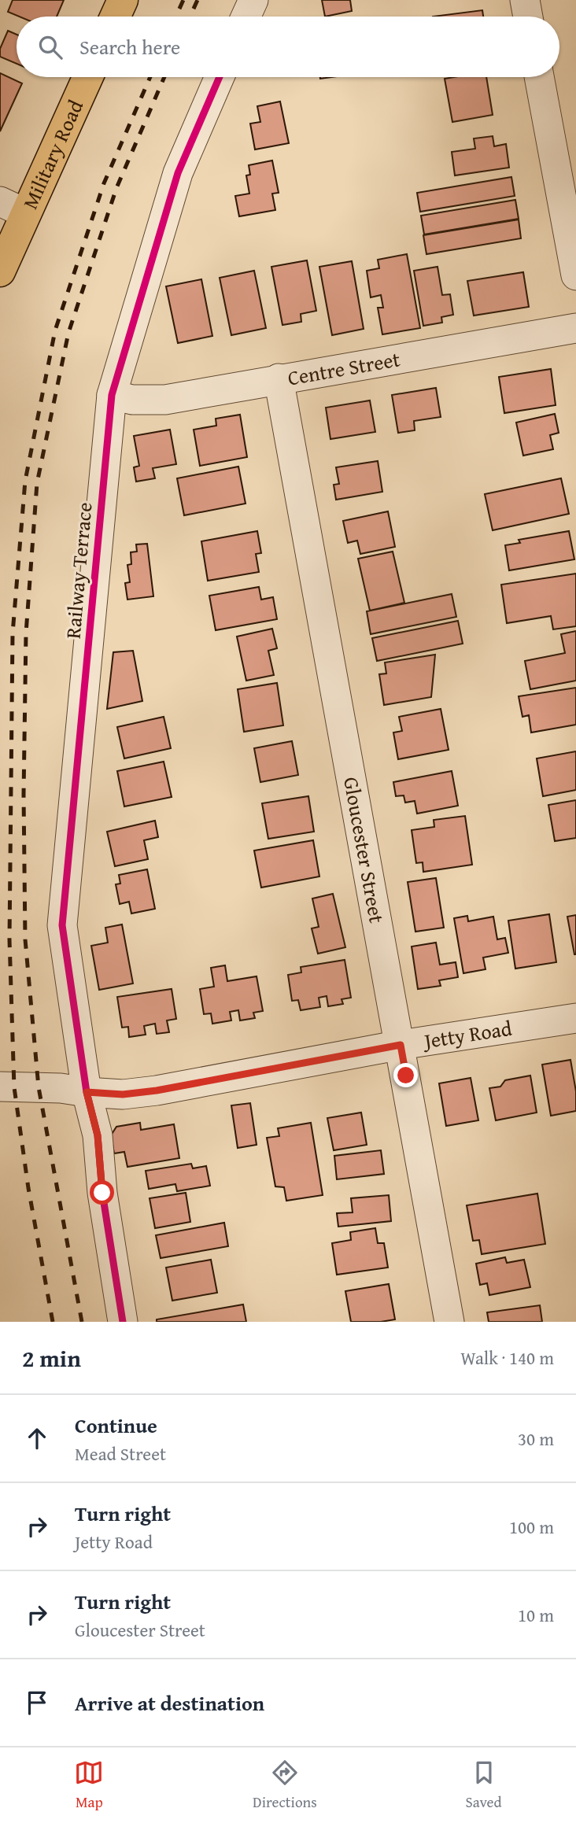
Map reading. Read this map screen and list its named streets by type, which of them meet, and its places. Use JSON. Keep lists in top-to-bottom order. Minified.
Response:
{"streets":{"main road":["Military Road"],"street":["Centre Street","Railway Terrace","Gloucester Street","Jetty Road"]},"crossings":[["Centre Street","Railway Terrace"],["Centre Street","Gloucester Street"],["Railway Terrace","Jetty Road"],["Gloucester Street","Jetty Road"]],"page":{"search":"Search here","heading":["2 min","Walk · 140 m"],"list":[["Continue","Mead Street","30 m"],["Turn right","Jetty Road","100 m"],["Turn right","Gloucester Street","10 m"],"Arrive at destination"],"nav":["Map","Directions","Saved"]}}
